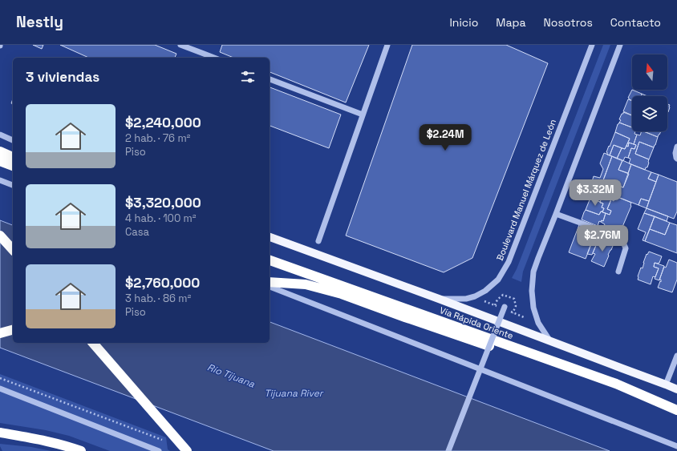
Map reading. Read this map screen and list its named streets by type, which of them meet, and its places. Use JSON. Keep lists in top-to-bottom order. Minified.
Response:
{"streets":{"highway":["Vía Rápida Oriente"],"street":["Boulevard Manuel Márquez de León"]},"crossings":[["Boulevard Manuel Márquez de León","Vía Rápida Oriente"]],"water":["Río Tijuana","Tijuana River"],"north":"top","page":{"header":"Nestly","nav":["Inicio","Mapa","Nosotros","Contacto"],"heading":"3 viviendas","list":[{"name":"$2,240,000","note":"2 hab. · 76 m² · Piso"},{"name":"$3,320,000","note":"4 hab. · 100 m² · Casa"},{"name":"$2,760,000","note":"3 hab. · 86 m² · Piso"}],"price":["$2.24M","$3.32M","$2.76M"]}}
